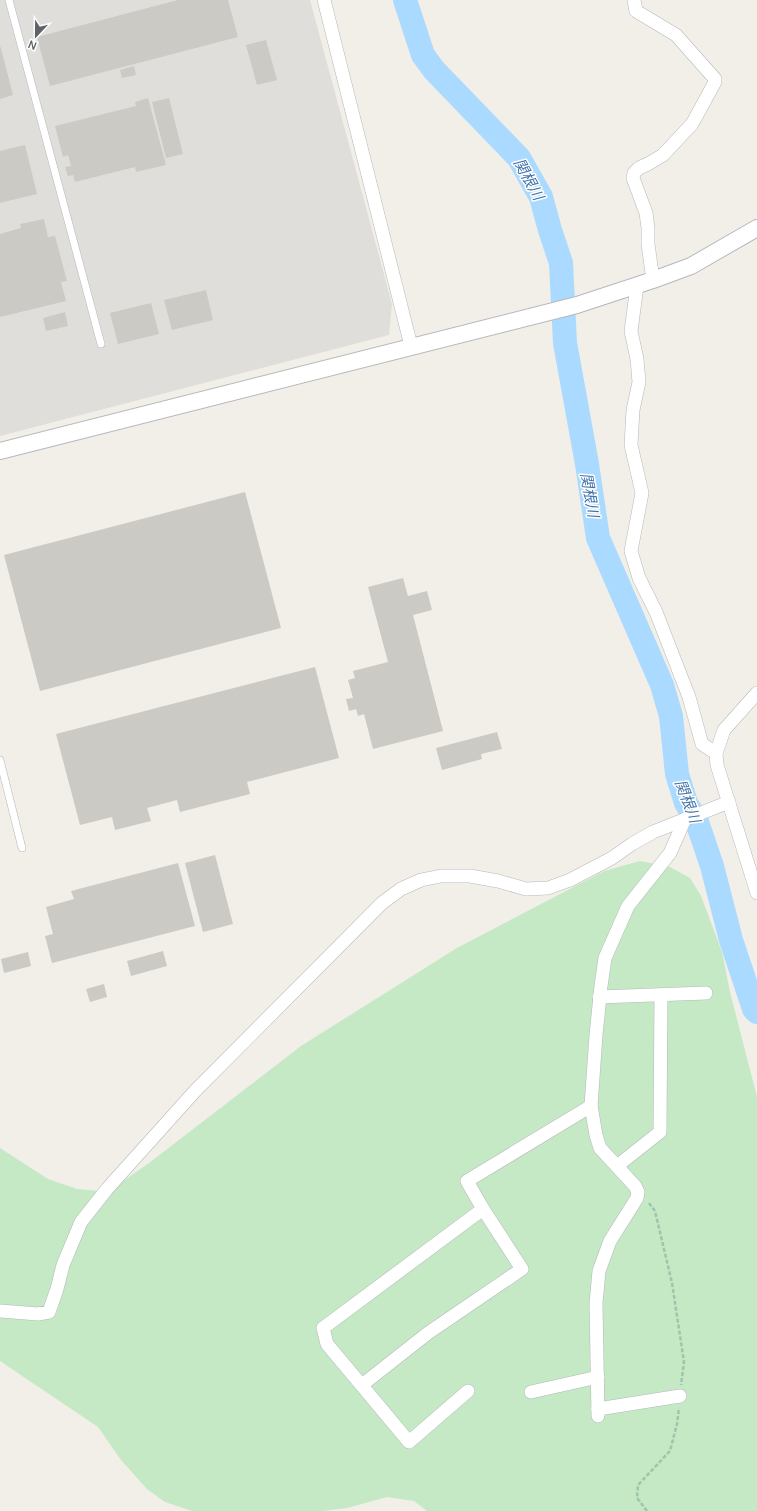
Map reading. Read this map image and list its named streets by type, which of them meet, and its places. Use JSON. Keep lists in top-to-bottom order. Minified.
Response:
{"water":["関根川"],"north":"bottom"}
